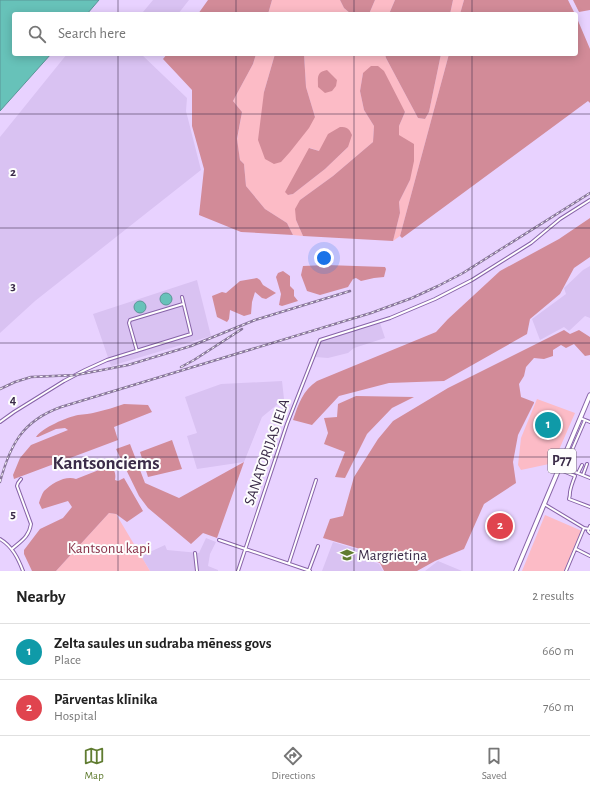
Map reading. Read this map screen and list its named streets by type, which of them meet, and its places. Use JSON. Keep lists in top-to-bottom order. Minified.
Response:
{"streets":{"main road":["P77"],"street":["SANATORIJAS IELA"]},"districts":["Kantsonciems"],"parks":["Kantsonu kapi"],"places":{"school or university":["Margrietiņa"]},"page":{"search":"Search here","pins":["1","2"],"heading":["Nearby","2 results"],"list":[{"mark":"1","name":"Zelta saules un sudraba mēness govs","note":"Place","value":"660 m"},{"mark":"2","name":"Pārventas klīnika","note":"Hospital","value":"760 m"}],"nav":["Map","Directions","Saved"]},"grid":{"rows":["2","3","4","5"]}}
